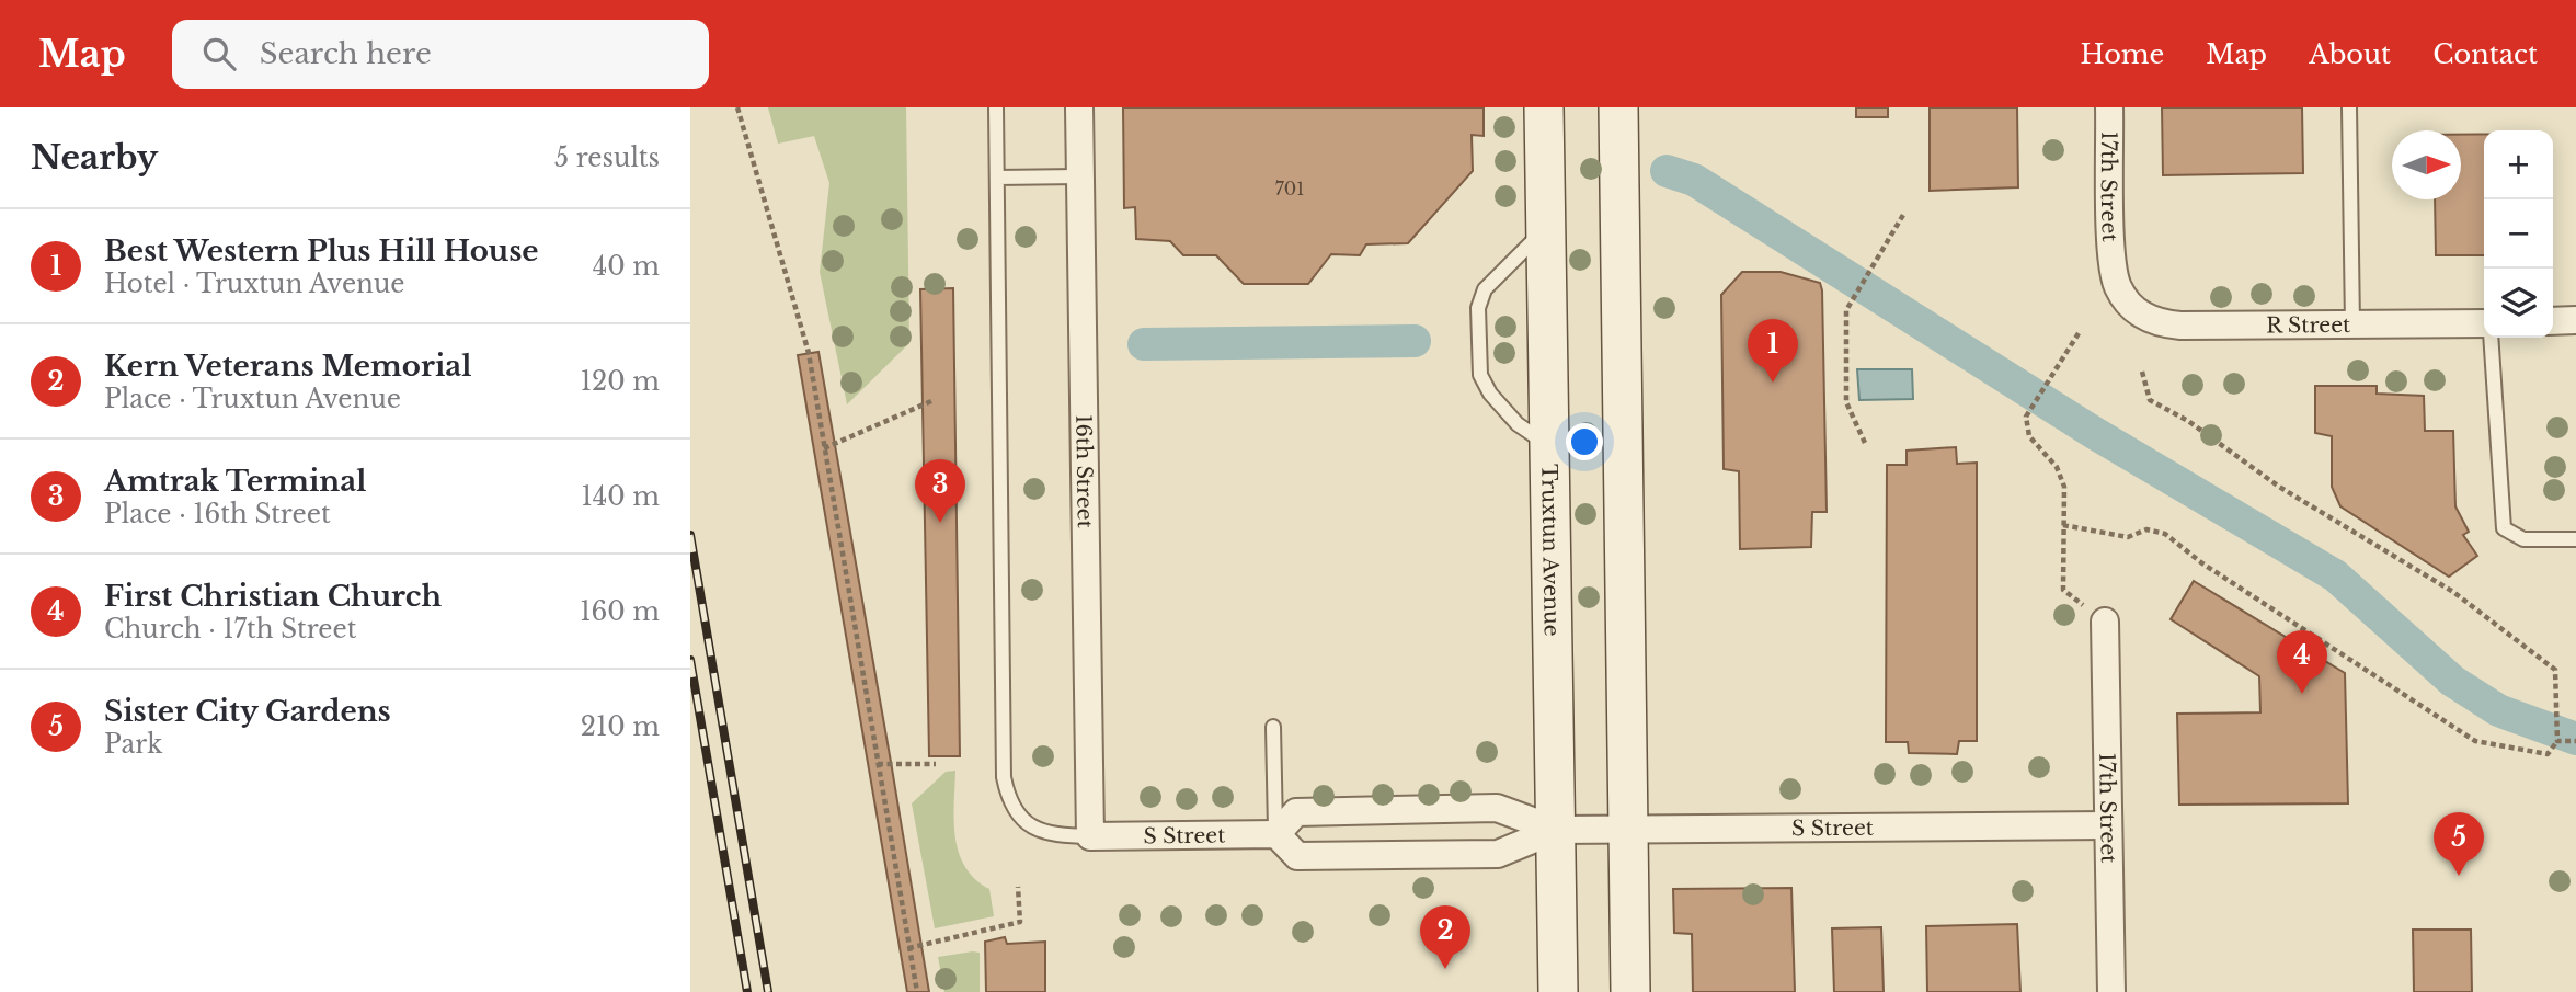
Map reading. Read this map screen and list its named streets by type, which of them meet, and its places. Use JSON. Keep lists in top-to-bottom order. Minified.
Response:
{"streets":{"main road":["Truxtun Avenue"],"street":["17th Street","R Street","16th Street","S Street"]},"crossings":[["17th Street","R Street"],["17th Street","S Street"],["16th Street","S Street"],["Truxtun Avenue","S Street"]],"house_numbers":["701"],"north":"right","page":{"header":"Map","search":"Search here","nav":["Home","Map","About","Contact"],"heading":["Nearby","5 results"],"map_buttons":["+","−"],"list":[{"mark":"1","name":"Best Western Plus Hill House","note":"Hotel · Truxtun Avenue","value":"40 m"},{"mark":"2","name":"Kern Veterans Memorial","note":"Place · Truxtun Avenue","value":"120 m"},{"mark":"3","name":"Amtrak Terminal","note":"Place · 16th Street","value":"140 m"},{"mark":"4","name":"First Christian Church","note":"Church · 17th Street","value":"160 m"},{"mark":"5","name":"Sister City Gardens","note":"Park","value":"210 m"}],"pins":["1","3","4","5","2"]}}
